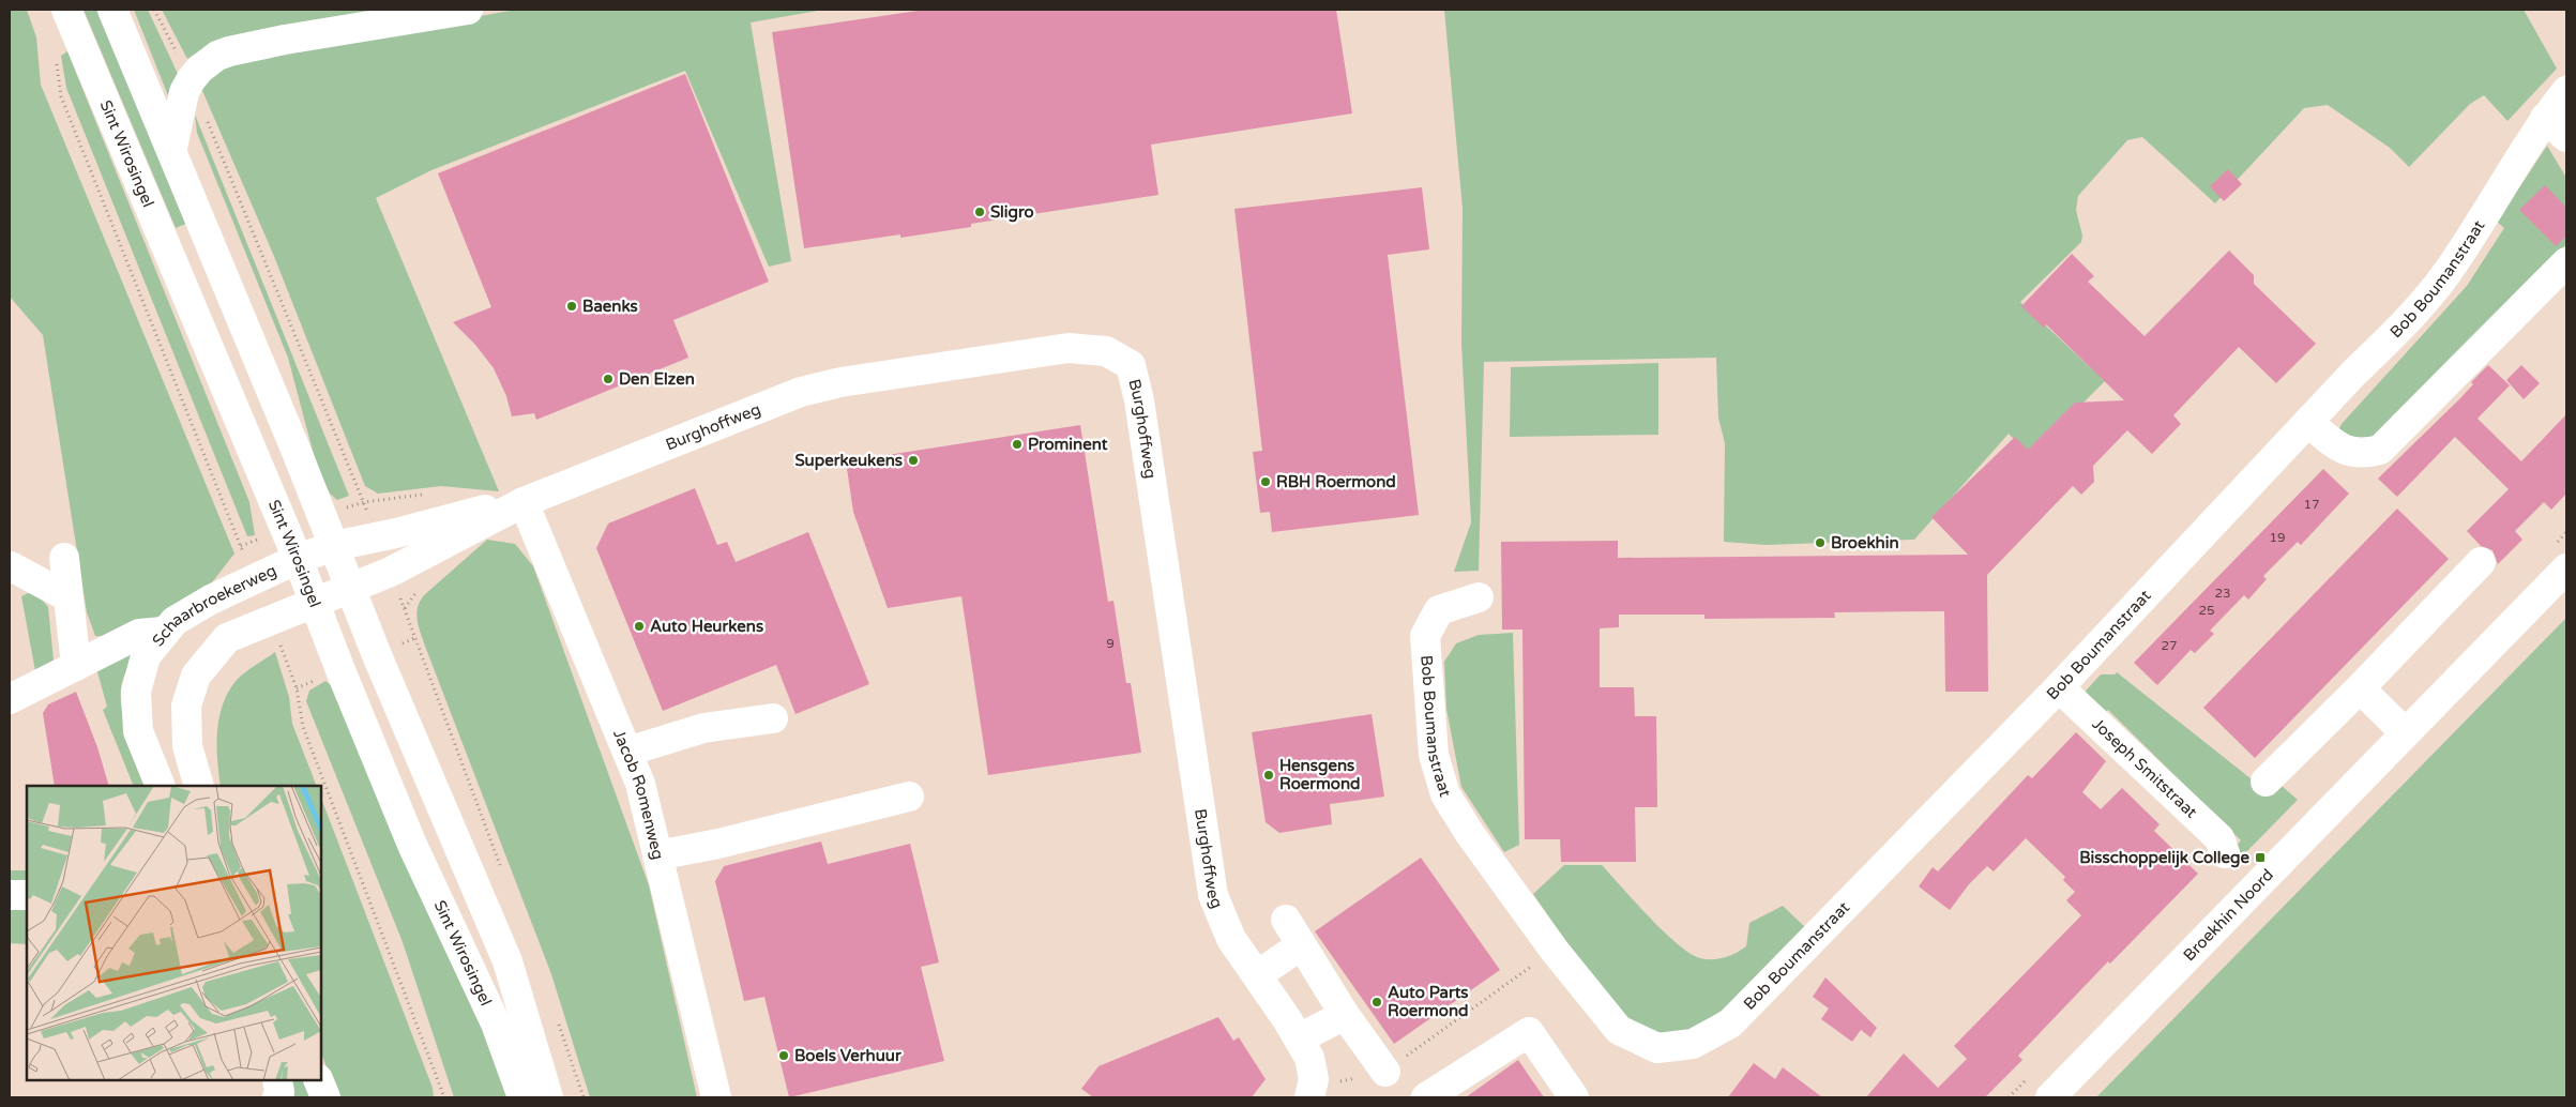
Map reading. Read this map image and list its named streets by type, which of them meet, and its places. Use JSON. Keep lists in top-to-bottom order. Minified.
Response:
{"streets":{"street":["Sint Wirosingel","Bob Boumanstraat","Burghoffweg","Schaarbroekerweg","Joseph Smitstraat","Jacob Romenweg","Broekhin Noord"]},"crossings":[["Sint Wirosingel","Burghoffweg"],["Sint Wirosingel","Schaarbroekerweg"],["Bob Boumanstraat","Joseph Smitstraat"],["Burghoffweg","Schaarbroekerweg"],["Burghoffweg","Jacob Romenweg"]],"places":{"other":["Sligro","Baenks","Den Elzen","Prominent","Superkeukens","RBH Roermond","Broekhin","Auto Heurkens","Hensgens Roermond","Auto Parts Roermond","Boels Verhuur"],"transit":["Bisschoppelijk College"]},"house_numbers":["17","19","23","25","9","27"]}
